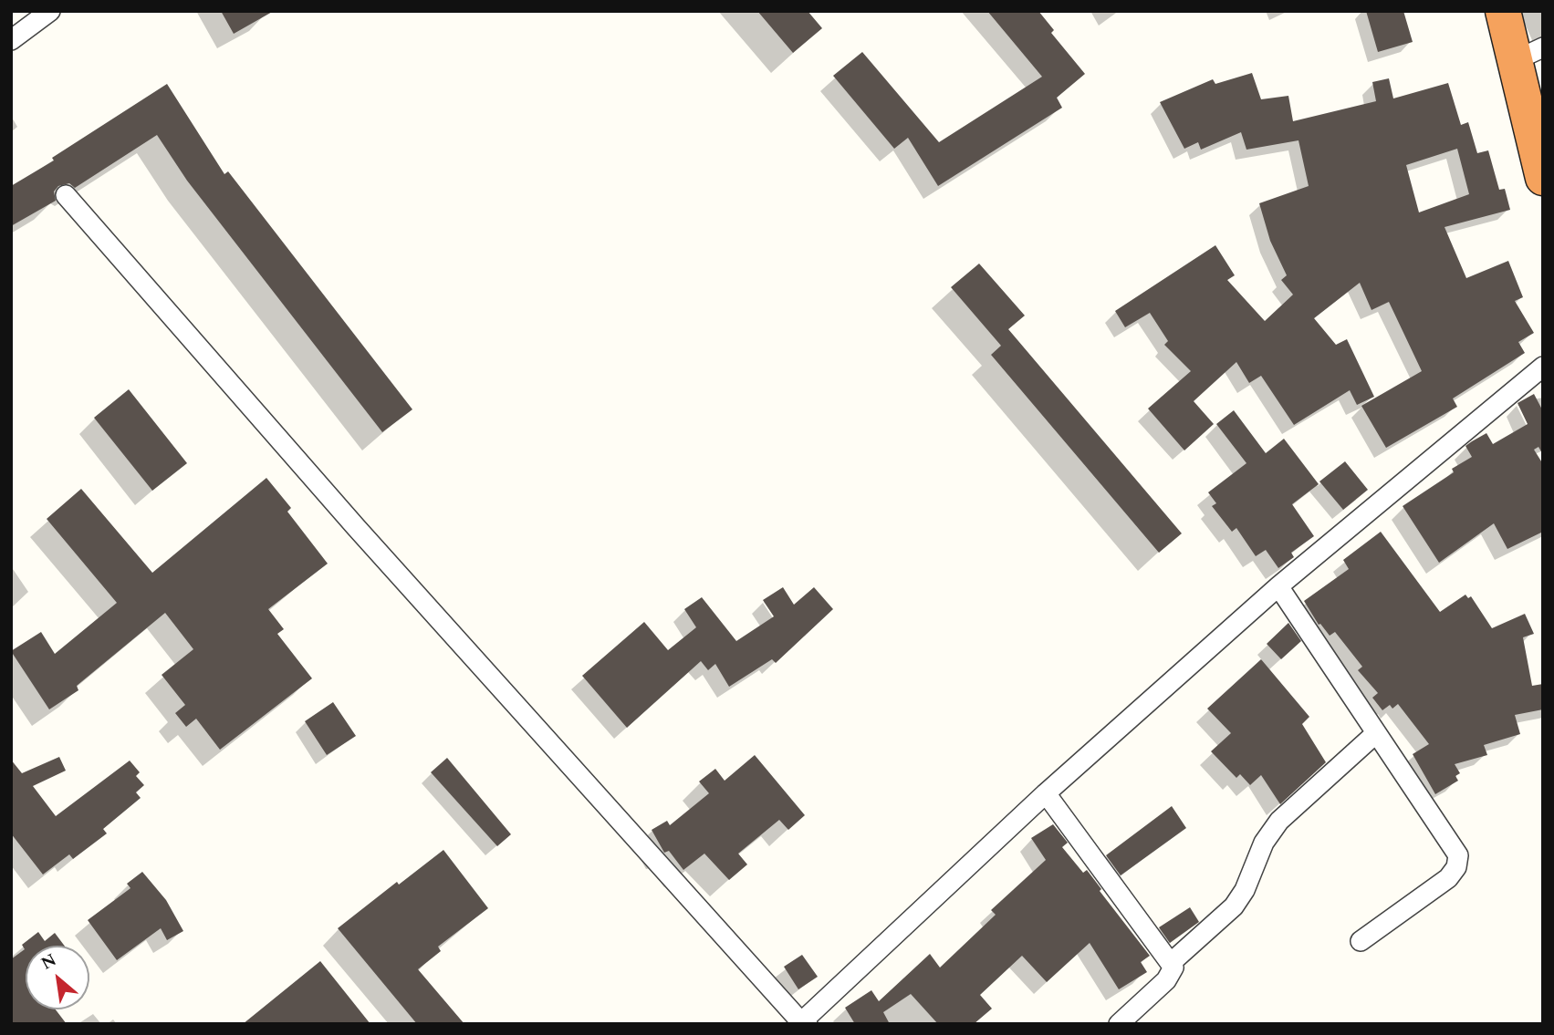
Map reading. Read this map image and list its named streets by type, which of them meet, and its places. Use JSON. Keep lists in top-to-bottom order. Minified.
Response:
{"north":"top left"}
